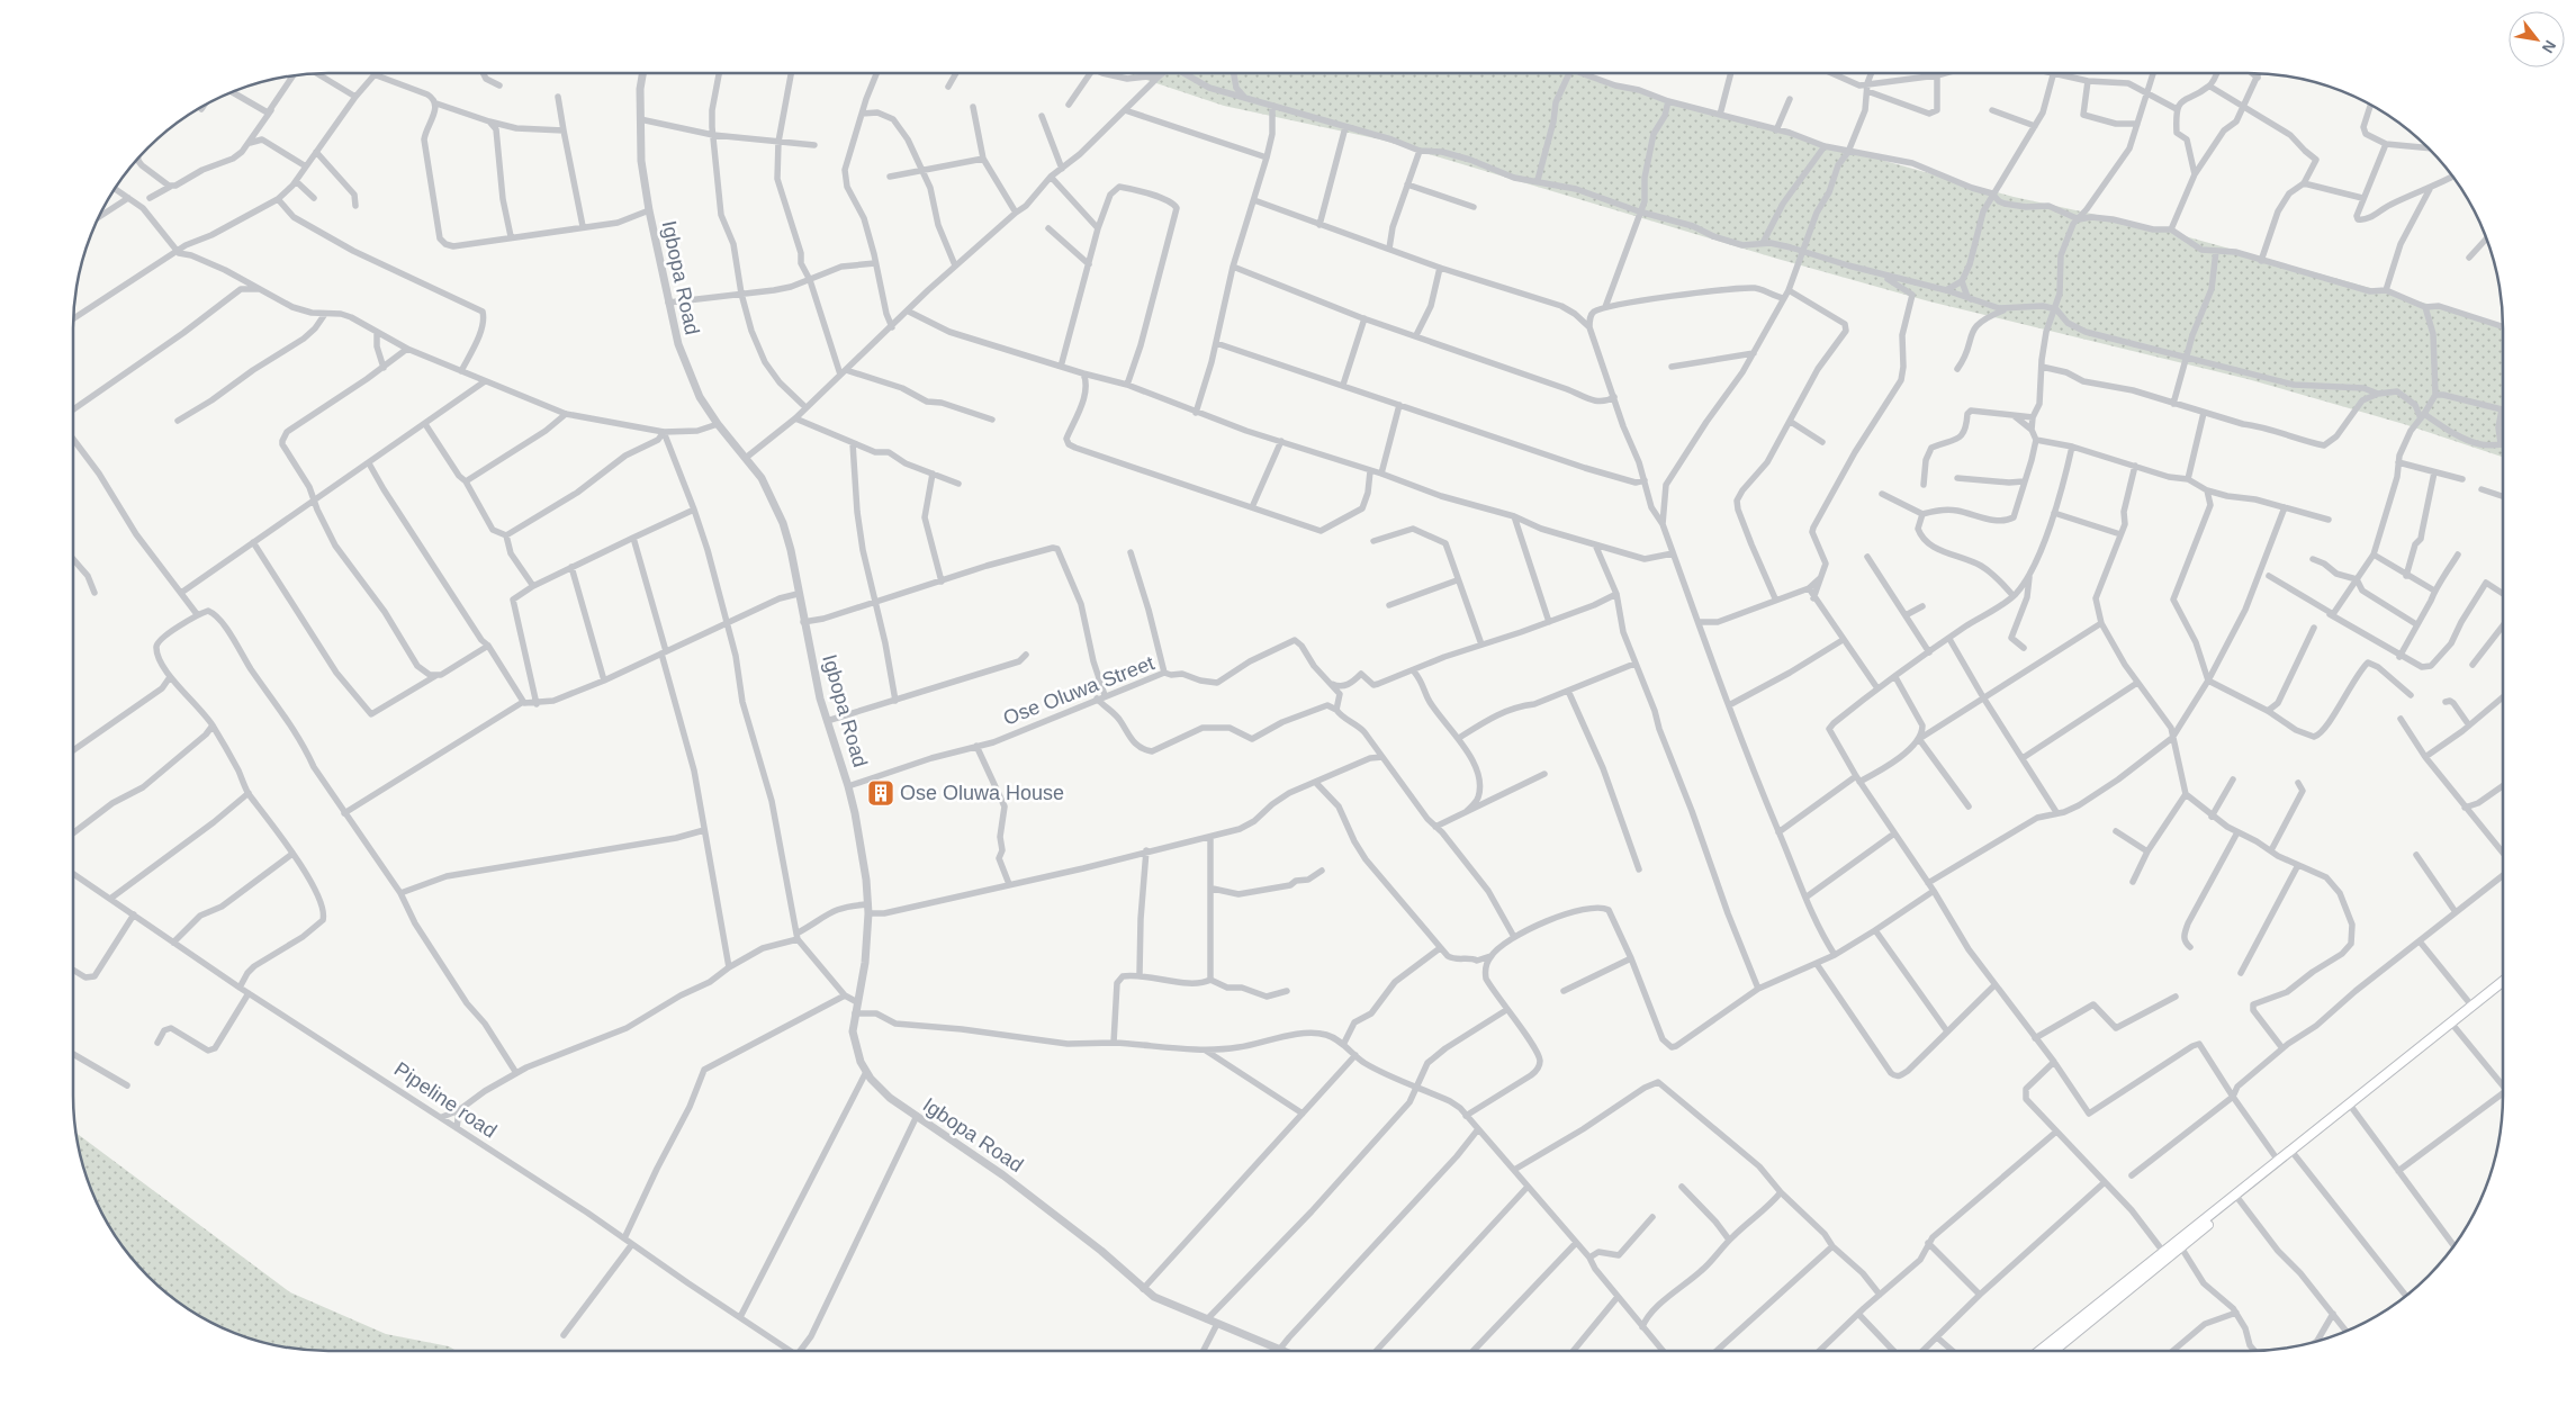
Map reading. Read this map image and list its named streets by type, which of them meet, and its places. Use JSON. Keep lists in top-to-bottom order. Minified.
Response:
{"streets":{"street":["Igbopa Road","Ose Oluwa Street","Pipeline road"]},"crossings":[["Igbopa Road","Ose Oluwa Street"]],"places":{"building":["Ose Oluwa House"]},"north":"bottom right"}
